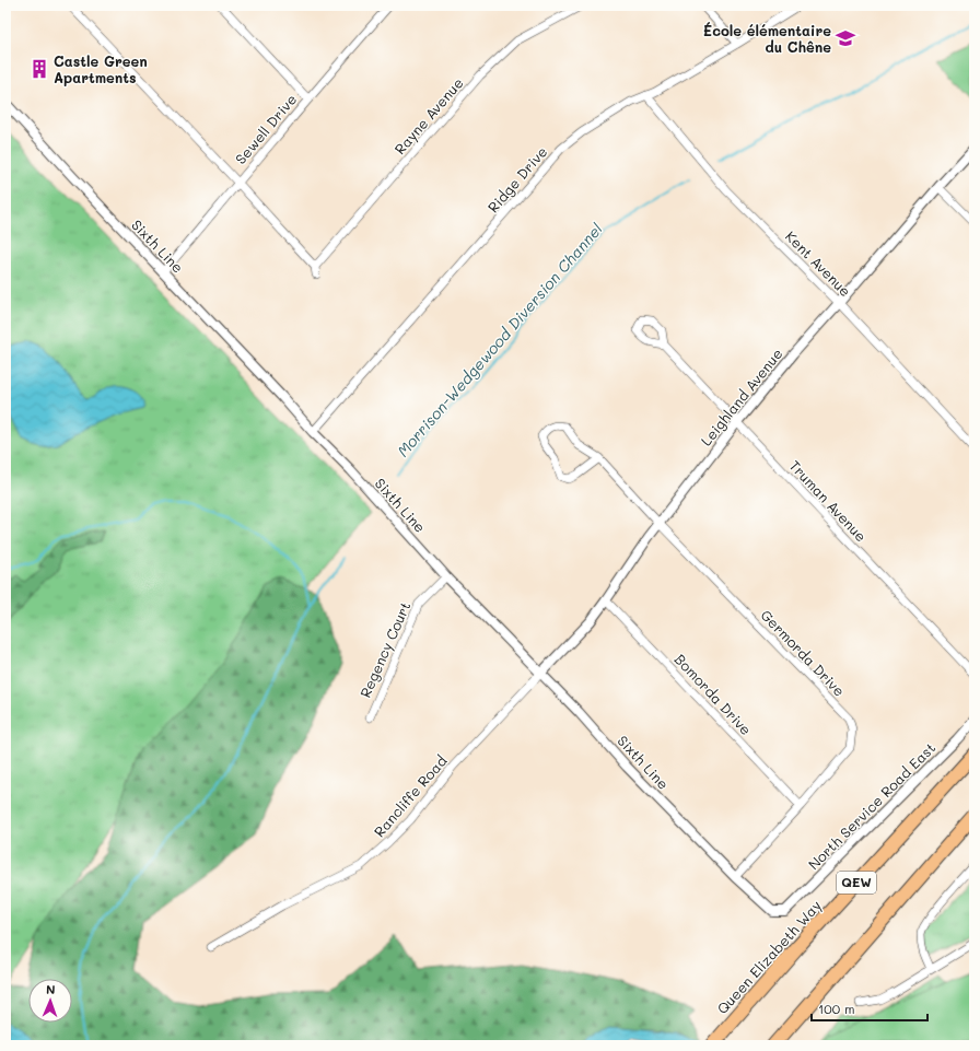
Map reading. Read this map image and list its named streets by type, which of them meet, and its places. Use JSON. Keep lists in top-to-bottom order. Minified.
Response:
{"streets":{"highway":["QEW","Queen Elizabeth Way"],"street":["Rayne Avenue","Sewell Drive","Ridge Drive","Sixth Line","Kent Avenue","Leighland Avenue","Truman Avenue","Regency Court","Germorda Drive","Bomorda Drive","Rancliffe Road","North Service Road East"]},"crossings":[["Rayne Avenue","Sewell Drive"],["Sewell Drive","Sixth Line"],["Ridge Drive","Sixth Line"],["Ridge Drive","Kent Avenue"],["Sixth Line","Leighland Avenue"],["Sixth Line","Regency Court"],["Sixth Line","Germorda Drive"],["Sixth Line","Rancliffe Road"],["Sixth Line","North Service Road East"],["Kent Avenue","Leighland Avenue"],["Leighland Avenue","Truman Avenue"],["Leighland Avenue","Germorda Drive"],["Leighland Avenue","Bomorda Drive"],["Leighland Avenue","Rancliffe Road"],["Germorda Drive","Bomorda Drive"]],"water":["Morrison-Wedgewood Diversion Channel"],"places":{"school or university":["École élémentaire du Chêne"],"building":["Castle Green Apartments"]},"scale_bar":"100 m","north":"top"}
